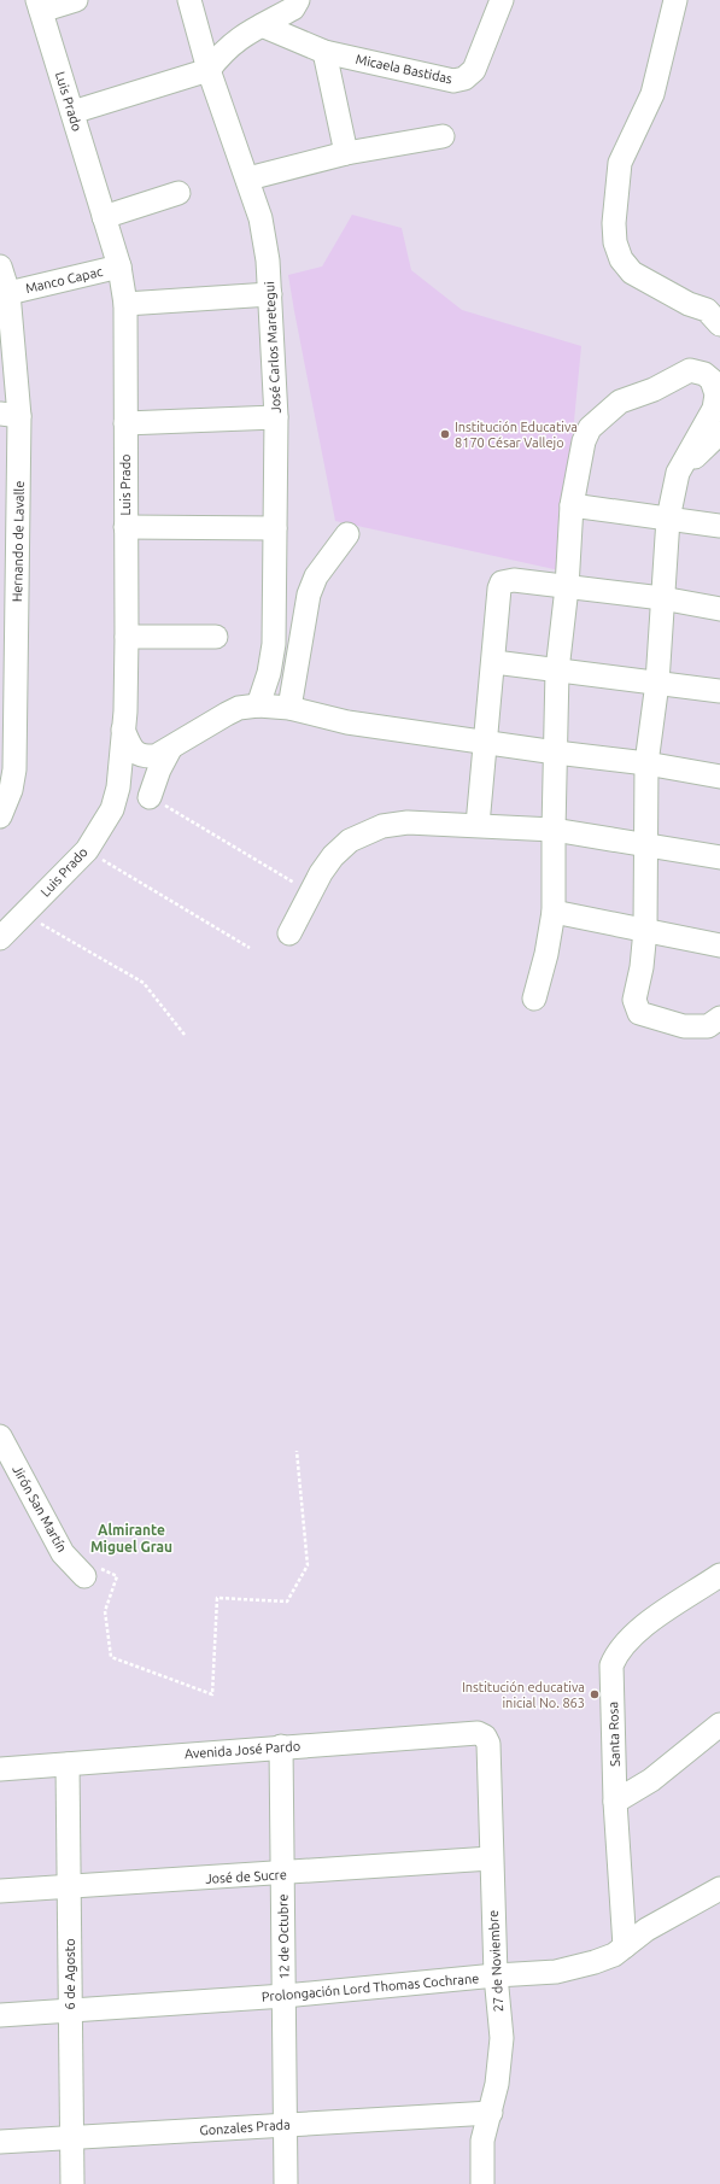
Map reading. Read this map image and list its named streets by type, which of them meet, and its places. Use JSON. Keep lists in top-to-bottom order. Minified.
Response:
{"streets":{"street":["Micaela Bastidas","Luis Prado","Manco Capac","José Carlos Maretegui","Hernando de Lavalle","Jirón San Martín","Santa Rosa","Avenida José Pardo","José de Sucre","12 de Octubre","27 de Noviembre","6 de Agosto","Prolongación Lord Thomas Cochrane","Gonzales Prada"]},"crossings":[["Luis Prado","Manco Capac"],["Manco Capac","Hernando de Lavalle"],["Santa Rosa","Prolongación Lord Thomas Cochrane"],["Avenida José Pardo","12 de Octubre"],["Avenida José Pardo","27 de Noviembre"],["Avenida José Pardo","6 de Agosto"],["José de Sucre","12 de Octubre"],["José de Sucre","27 de Noviembre"],["José de Sucre","6 de Agosto"],["12 de Octubre","Prolongación Lord Thomas Cochrane"],["12 de Octubre","Gonzales Prada"],["27 de Noviembre","Prolongación Lord Thomas Cochrane"],["27 de Noviembre","Gonzales Prada"],["6 de Agosto","Prolongación Lord Thomas Cochrane"],["6 de Agosto","Gonzales Prada"]],"districts":["Almirante Miguel Grau"],"places":["Institución Educativa 8170 César Vallejo","Institución educativa inicial No. 863"]}
